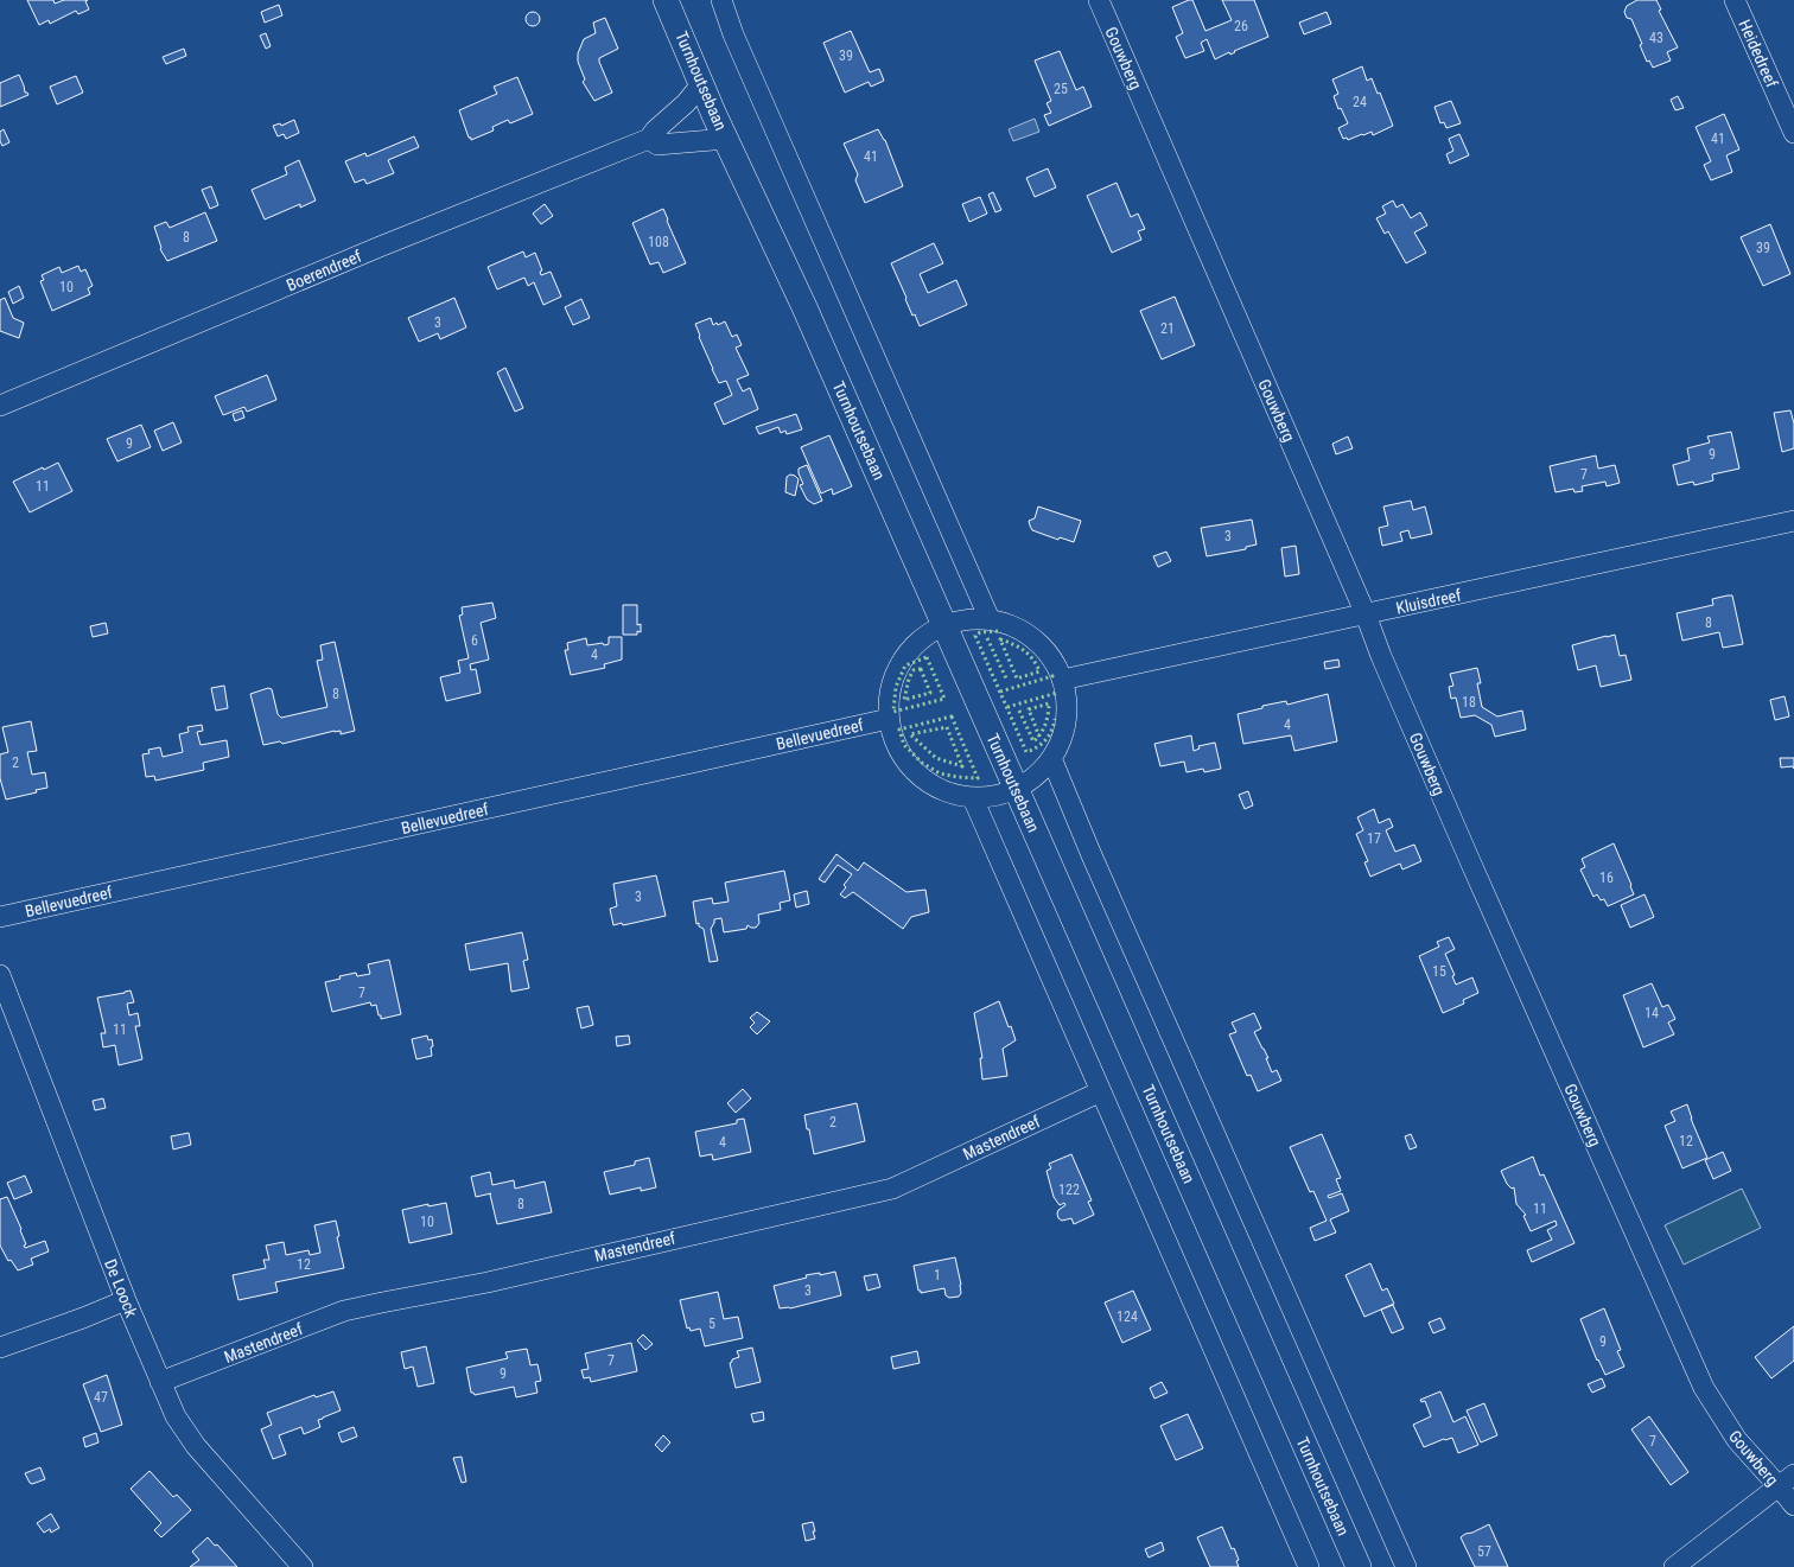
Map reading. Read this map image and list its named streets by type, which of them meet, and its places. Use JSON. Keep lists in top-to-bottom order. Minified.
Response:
{"streets":{"main road":["Turnhoutsebaan"],"street":["Heidedreef","Gouwberg","Boerendreef","Kluisdreef","Bellevuedreef","Mastendreef","De Loock"]},"crossings":[["Gouwberg","Kluisdreef"],["Turnhoutsebaan","Boerendreef"],["Mastendreef","De Loock"]],"house_numbers":["26","43","39","25","24","41","41","8","108","39","10","3","21","9","9","7","11","3","8","6","4","8","18","4","2","17","16","3","15","7","14","11","2","12","4","122","8","11","10","12","1","3","124","5","9","7","9","47","7","57"]}
